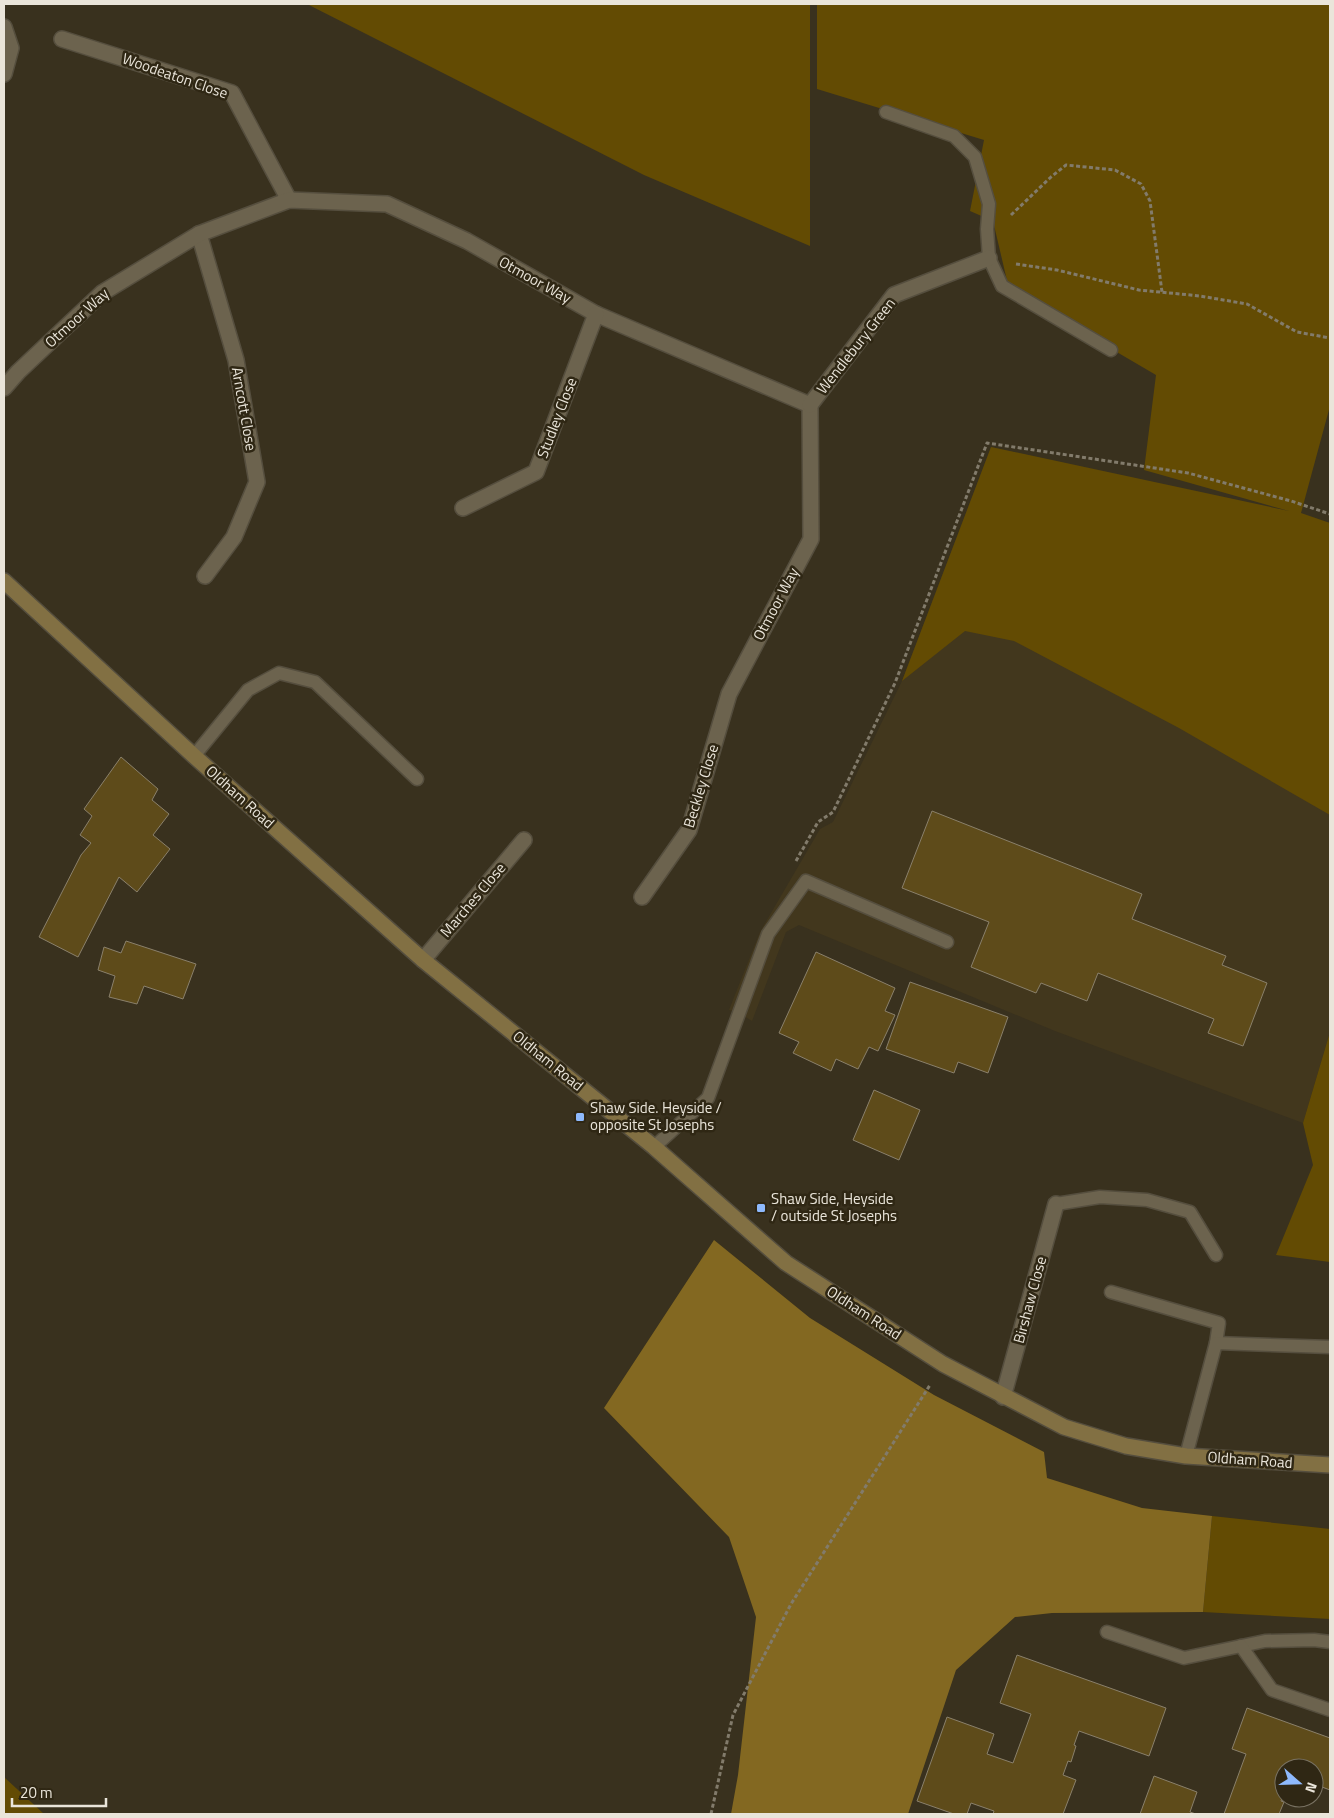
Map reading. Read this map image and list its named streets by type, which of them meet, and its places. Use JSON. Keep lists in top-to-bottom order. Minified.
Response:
{"streets":{"main road":["Oldham Road"],"street":["Woodeaton Close","Otmoor Way","Wendlebury Green","Arncott Close","Studley Close","Beckley Close","Marches Close","Birshaw Close"]},"crossings":[["Woodeaton Close","Otmoor Way"],["Otmoor Way","Wendlebury Green"],["Otmoor Way","Arncott Close"],["Otmoor Way","Studley Close"],["Otmoor Way","Beckley Close"],["Oldham Road","Marches Close"],["Oldham Road","Birshaw Close"]],"places":{"transit":["Shaw Side. Heyside / opposite St Josephs","Shaw Side, Heyside / outside St Josephs"]},"scale_bar":"20 m","north":"right"}
